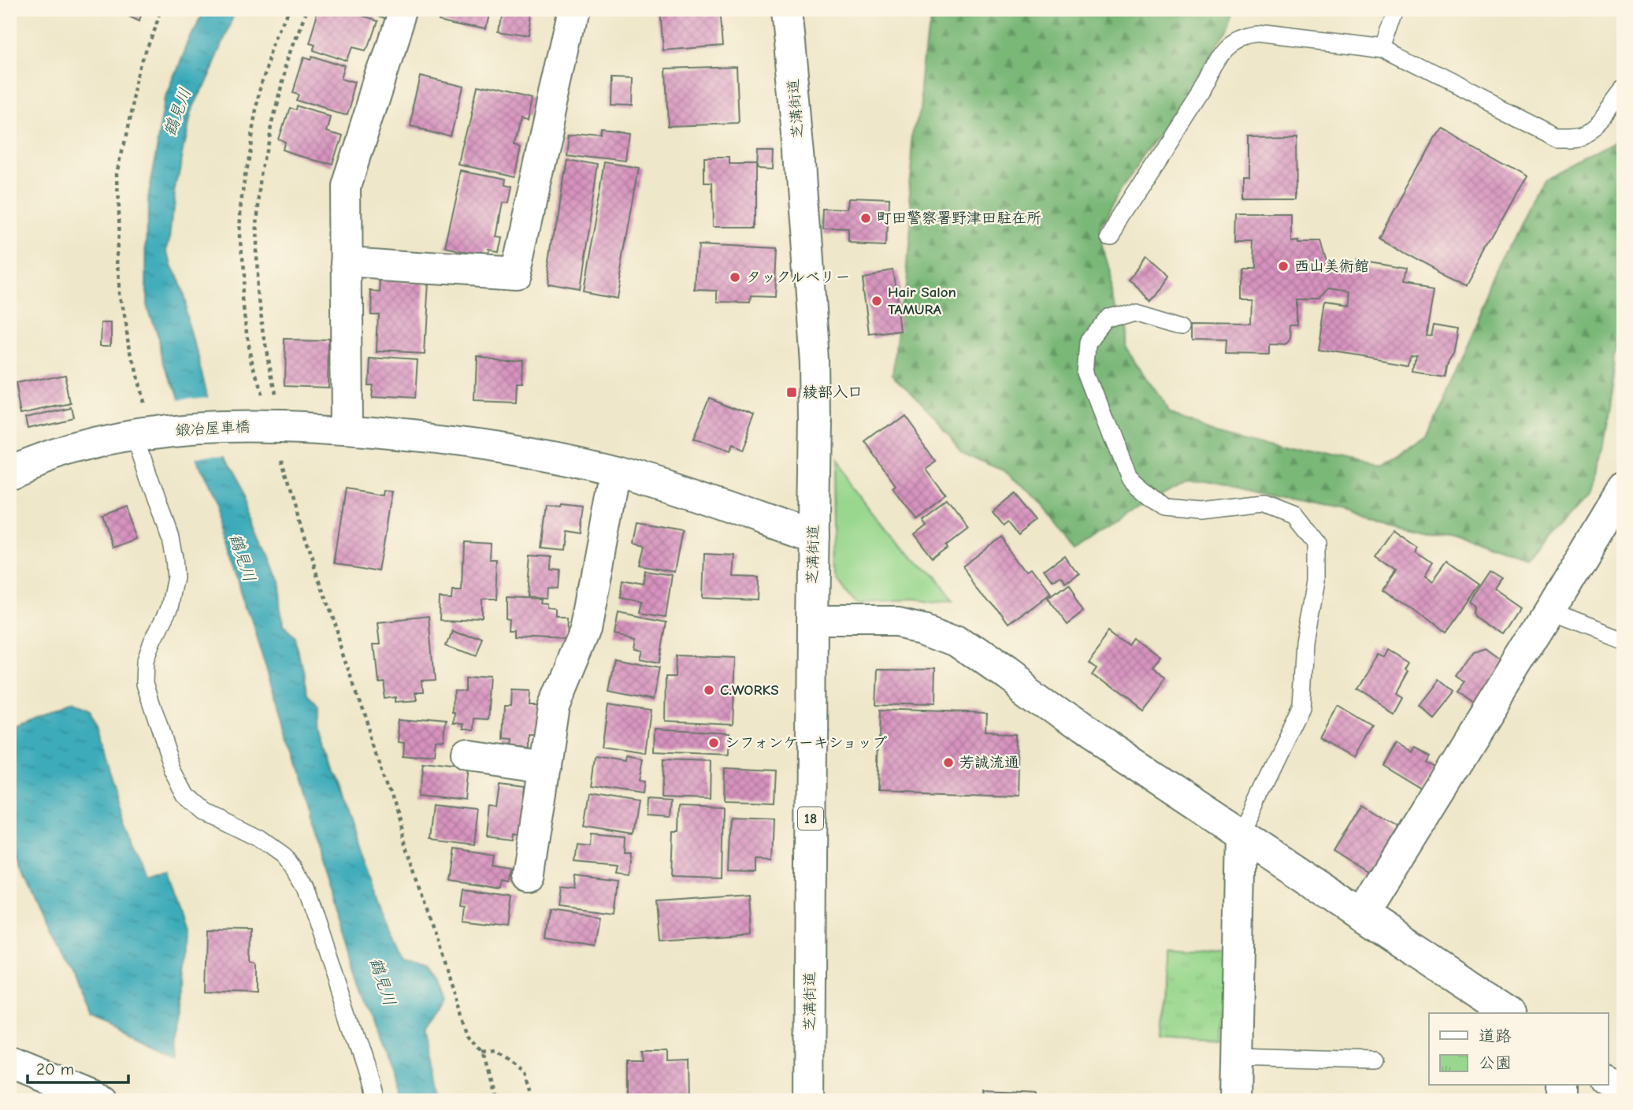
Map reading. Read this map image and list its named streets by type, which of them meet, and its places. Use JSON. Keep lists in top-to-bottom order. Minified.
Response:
{"streets":{"street":["芝溝街道","鍛冶屋車橋","18"]},"crossings":[["芝溝街道","鍛冶屋車橋"]],"water":["鶴見川"],"places":{"other":["町田警察署野津田駐在所","西山美術館","タックルベリー","Hair Salon TAMURA","C.WORKS","シフォンケーキショップ","芳誠流通"],"transit":["綾部入口"]},"legend":["道路","公園"],"scale_bar":"20 m"}
